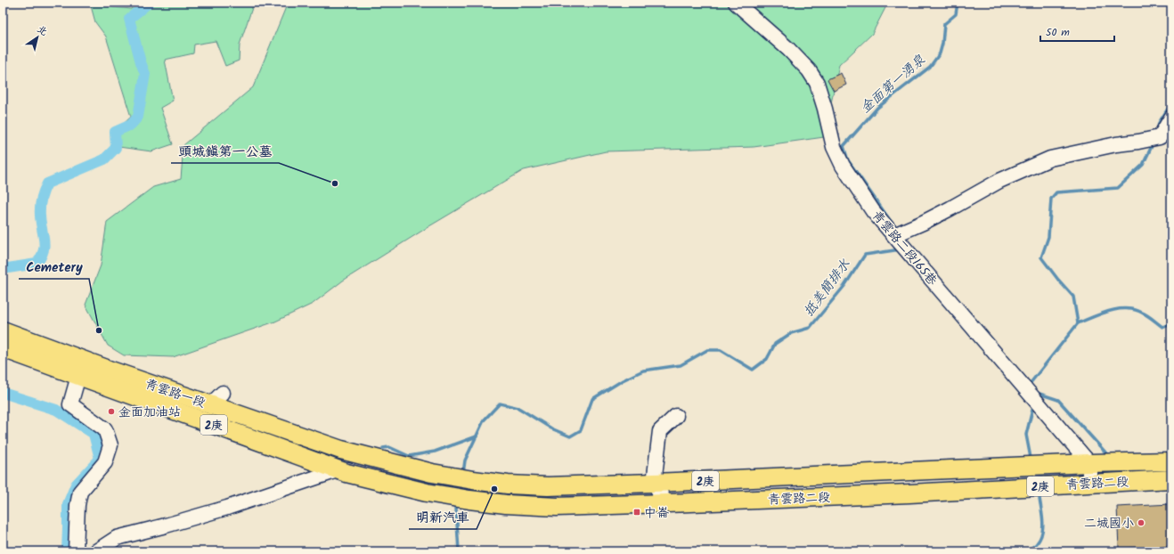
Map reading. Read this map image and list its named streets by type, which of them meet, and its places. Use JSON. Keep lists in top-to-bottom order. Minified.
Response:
{"streets":{"main road":["青雲路一段","2庚","青雲路二段"],"lane":["青雲路二段165巷"]},"crossings":[["青雲路二段165巷","青雲路二段"],["青雲路一段","青雲路二段"]],"water":["金面第一湧泉","抵美簡排水"],"places":{"other":["頭城鎮第一公墓","Cemetery","金面加油站","明新汽車","二城國小"],"transit":["中崙"]},"scale_bar":"50 m","north":"top right"}
